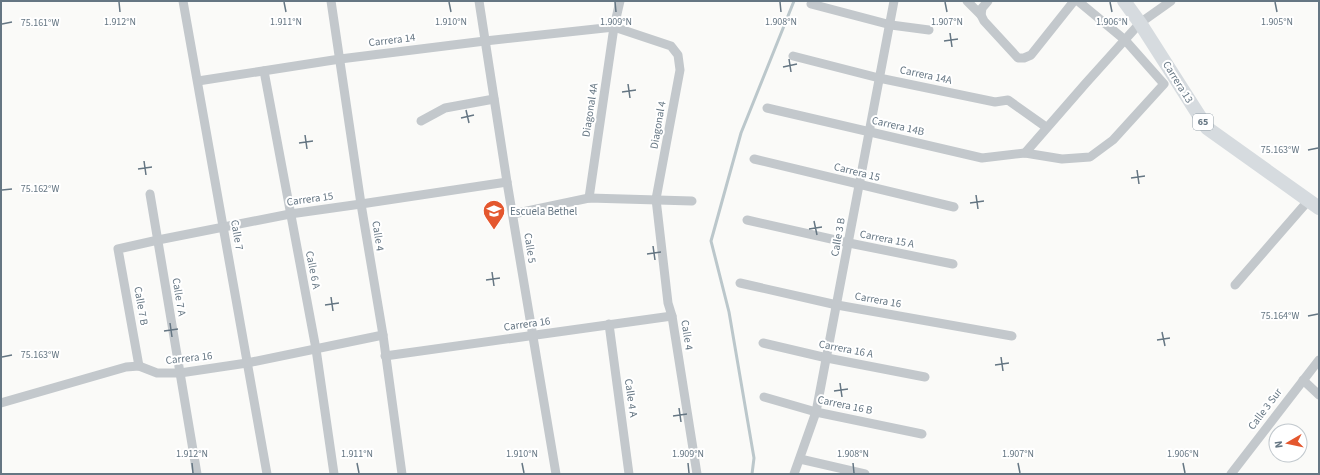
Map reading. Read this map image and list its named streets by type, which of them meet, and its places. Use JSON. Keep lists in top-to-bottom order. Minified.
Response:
{"streets":{"main road":["Carrera 13","65"],"street":["Carrera 14","Carrera 14A","Diagonal 4A","Diagonal 4","Carrera 14B","Carrera 15","Calle 7","Calle 4","Calle 3 B","Carrera 15 A","Calle 5","Calle 6 A","Calle 7 A","Carrera 16","Calle 7 B","Carrera 16 A","Calle 4 A","Carrera 16 B","Calle 3 Sur"]},"crossings":[["Carrera 14","Diagonal 4A"],["Carrera 14","Diagonal 4"],["Carrera 14","Calle 7"],["Carrera 14","Calle 4"],["Carrera 14","Calle 5"],["Carrera 14","Calle 6 A"],["Carrera 14A","Calle 3 B"],["Diagonal 4","Calle 4"],["Carrera 14B","Calle 3 B"],["Carrera 15","Calle 7"],["Carrera 15","Calle 4"],["Carrera 15","Calle 3 B"],["Carrera 15","Calle 5"],["Carrera 15","Calle 6 A"],["Carrera 15","Calle 7 A"],["Carrera 15","Calle 7 B"],["Calle 7","Carrera 16"],["Calle 4","Carrera 16"],["Calle 3 B","Carrera 15 A"],["Calle 3 B","Carrera 16"],["Calle 3 B","Carrera 16 A"],["Calle 3 B","Carrera 16 B"],["Calle 5","Carrera 16"],["Calle 6 A","Carrera 16"],["Calle 7 A","Carrera 16"],["Carrera 16","Calle 7 B"],["Carrera 16","Calle 4 A"]],"places":{"school or university":["Escuela Bethel"]},"north":"left","coordinates":["1.912°N","1.911°N","1.910°N","1.909°N","1.908°N","1.906°N","1.905°N","1.907°N","75.161°W","75.163°W","75.162°W","75.164°W"]}
